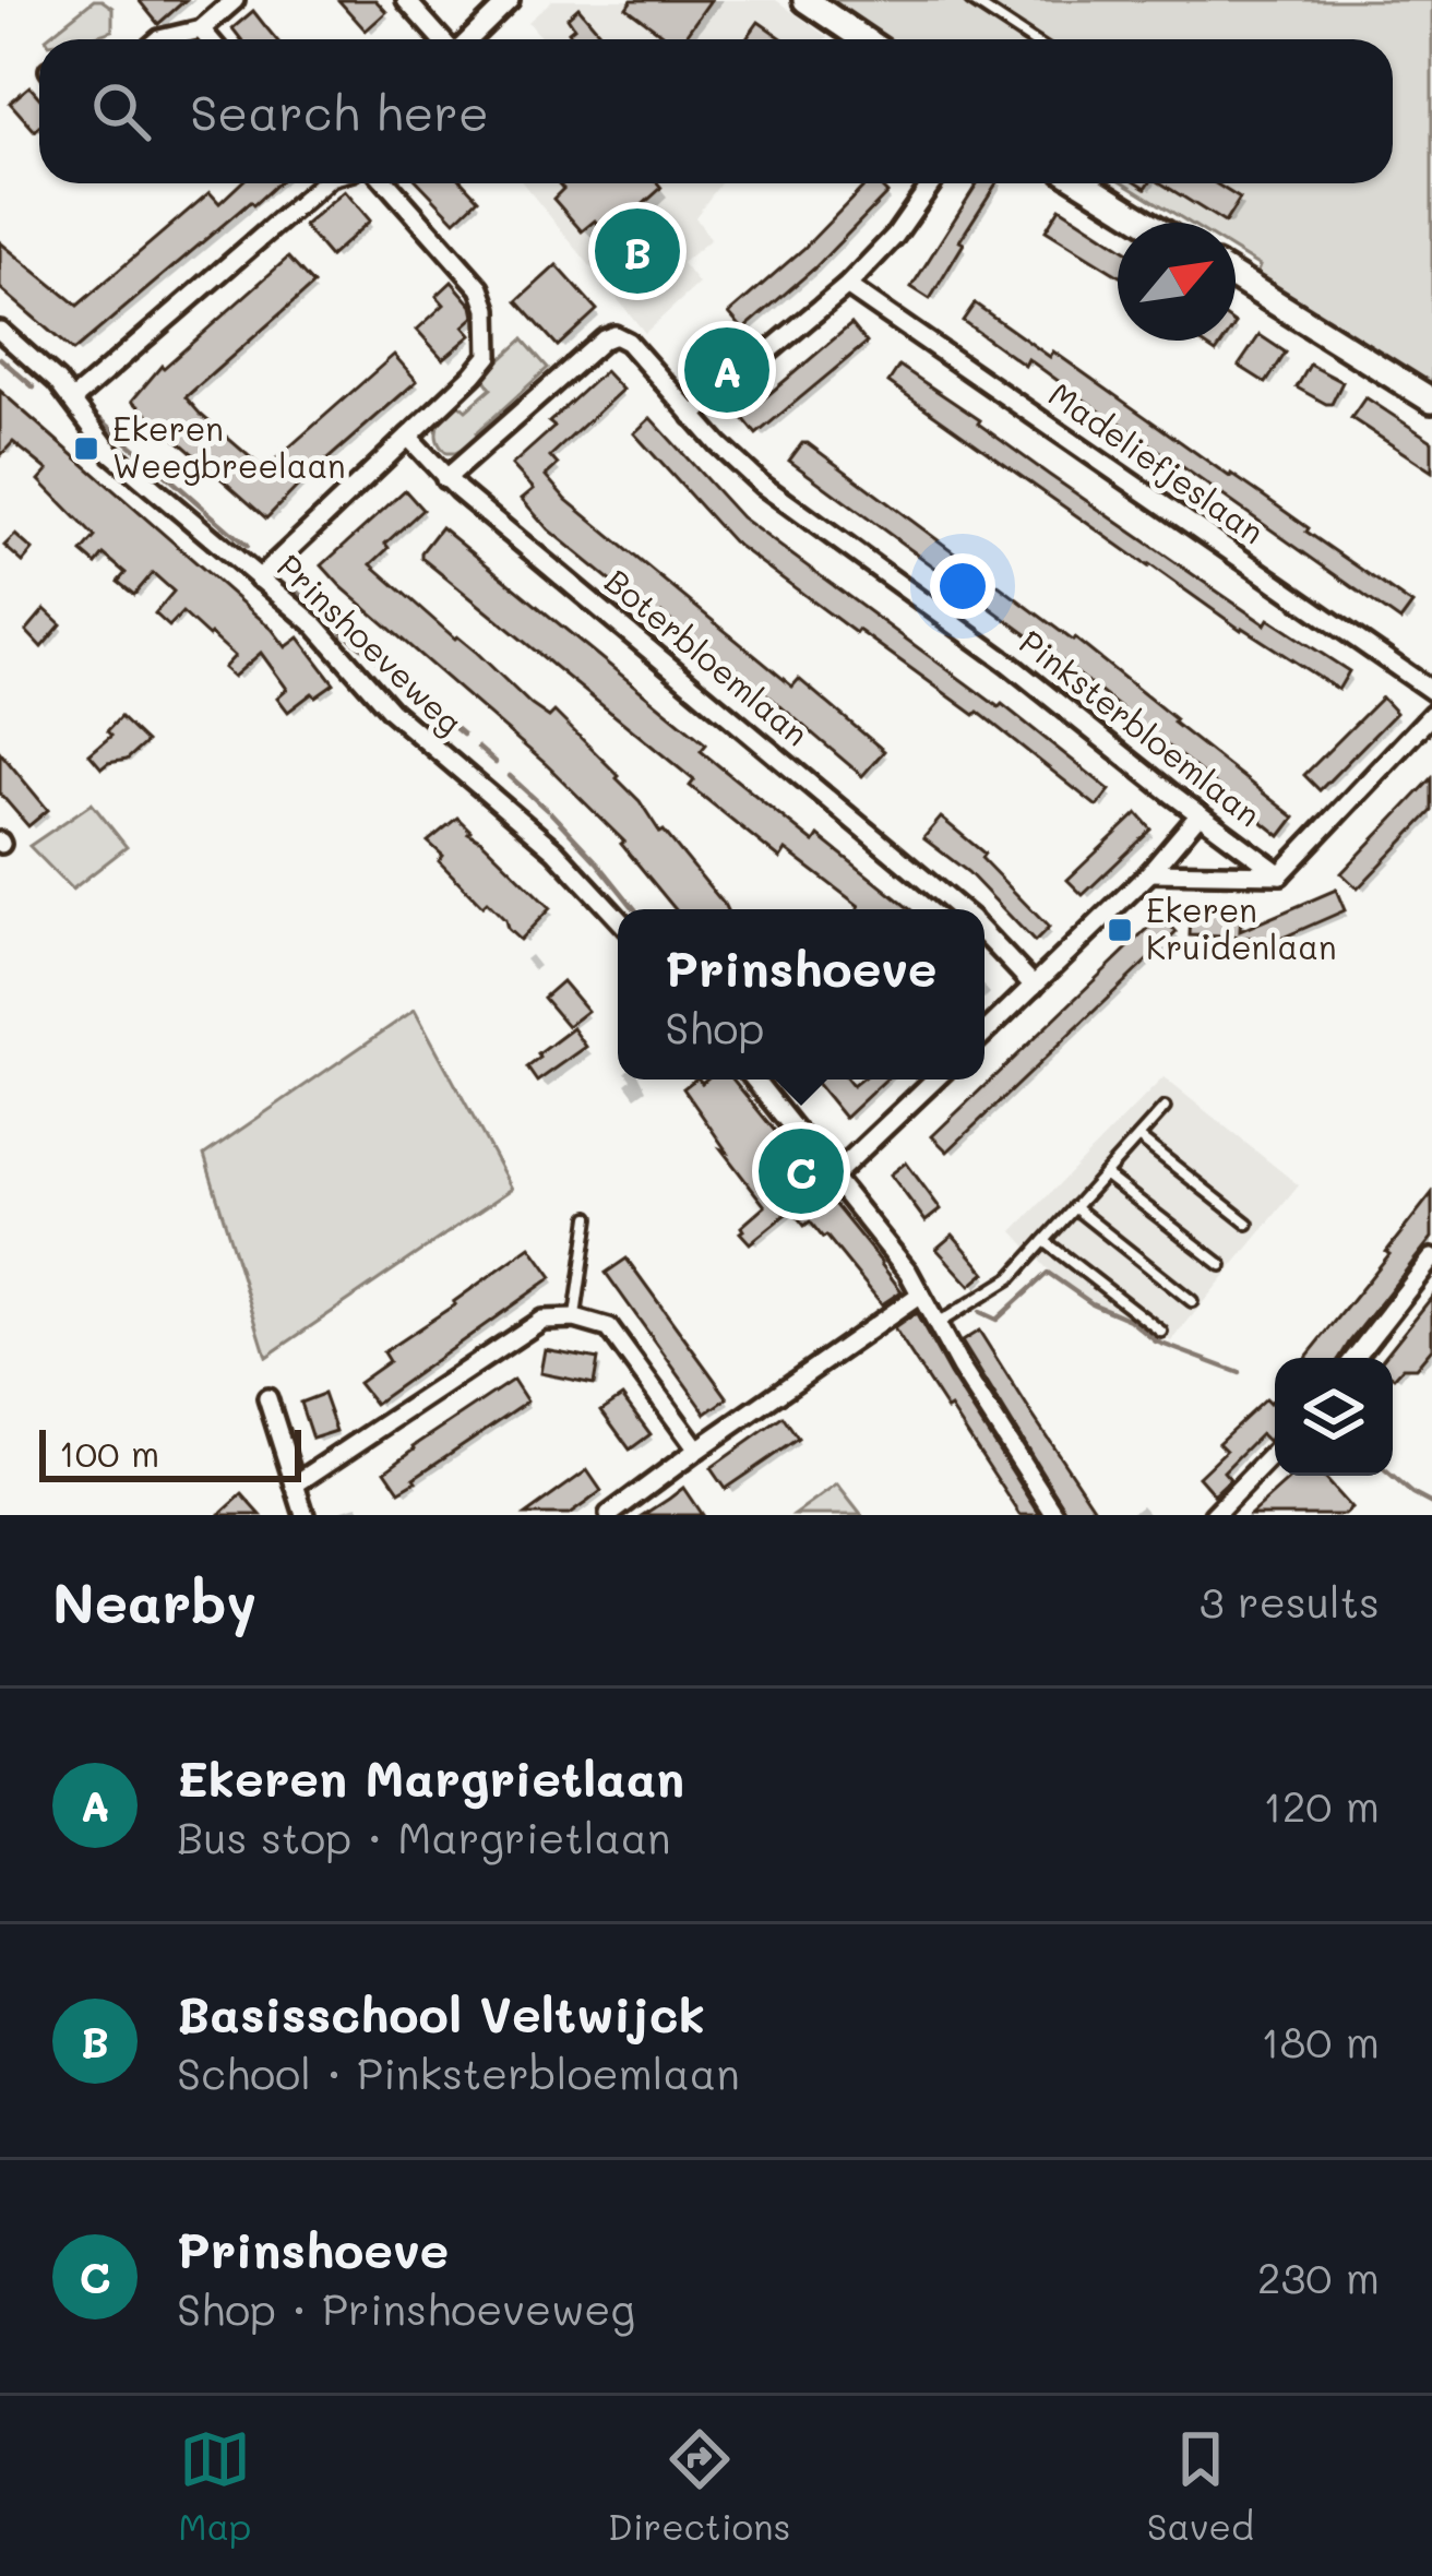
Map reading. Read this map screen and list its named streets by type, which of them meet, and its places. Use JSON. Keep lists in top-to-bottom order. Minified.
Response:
{"streets":{"street":["Madeliefjeslaan","Prinshoeveweg","Boterbloemlaan","Pinksterbloemlaan"]},"crossings":[["Boterbloemlaan","Pinksterbloemlaan"]],"places":{"transit":["Ekeren Weegbreelaan","Ekeren Kruidenlaan"]},"scale_bar":"100 m","north":"top right","page":{"search":"Search here","pins":["B","A","C"],"popup":["Prinshoeve","Shop"],"scale":"100 m","heading":["Nearby","3 results"],"list":[{"mark":"A","name":"Ekeren Margrietlaan","note":"Bus stop · Margrietlaan","value":"120 m"},{"mark":"B","name":"Basisschool Veltwijck","note":"School · Pinksterbloemlaan","value":"180 m"},{"mark":"C","name":"Prinshoeve","note":"Shop · Prinshoeveweg","value":"230 m"}],"nav":["Map","Directions","Saved"]}}
